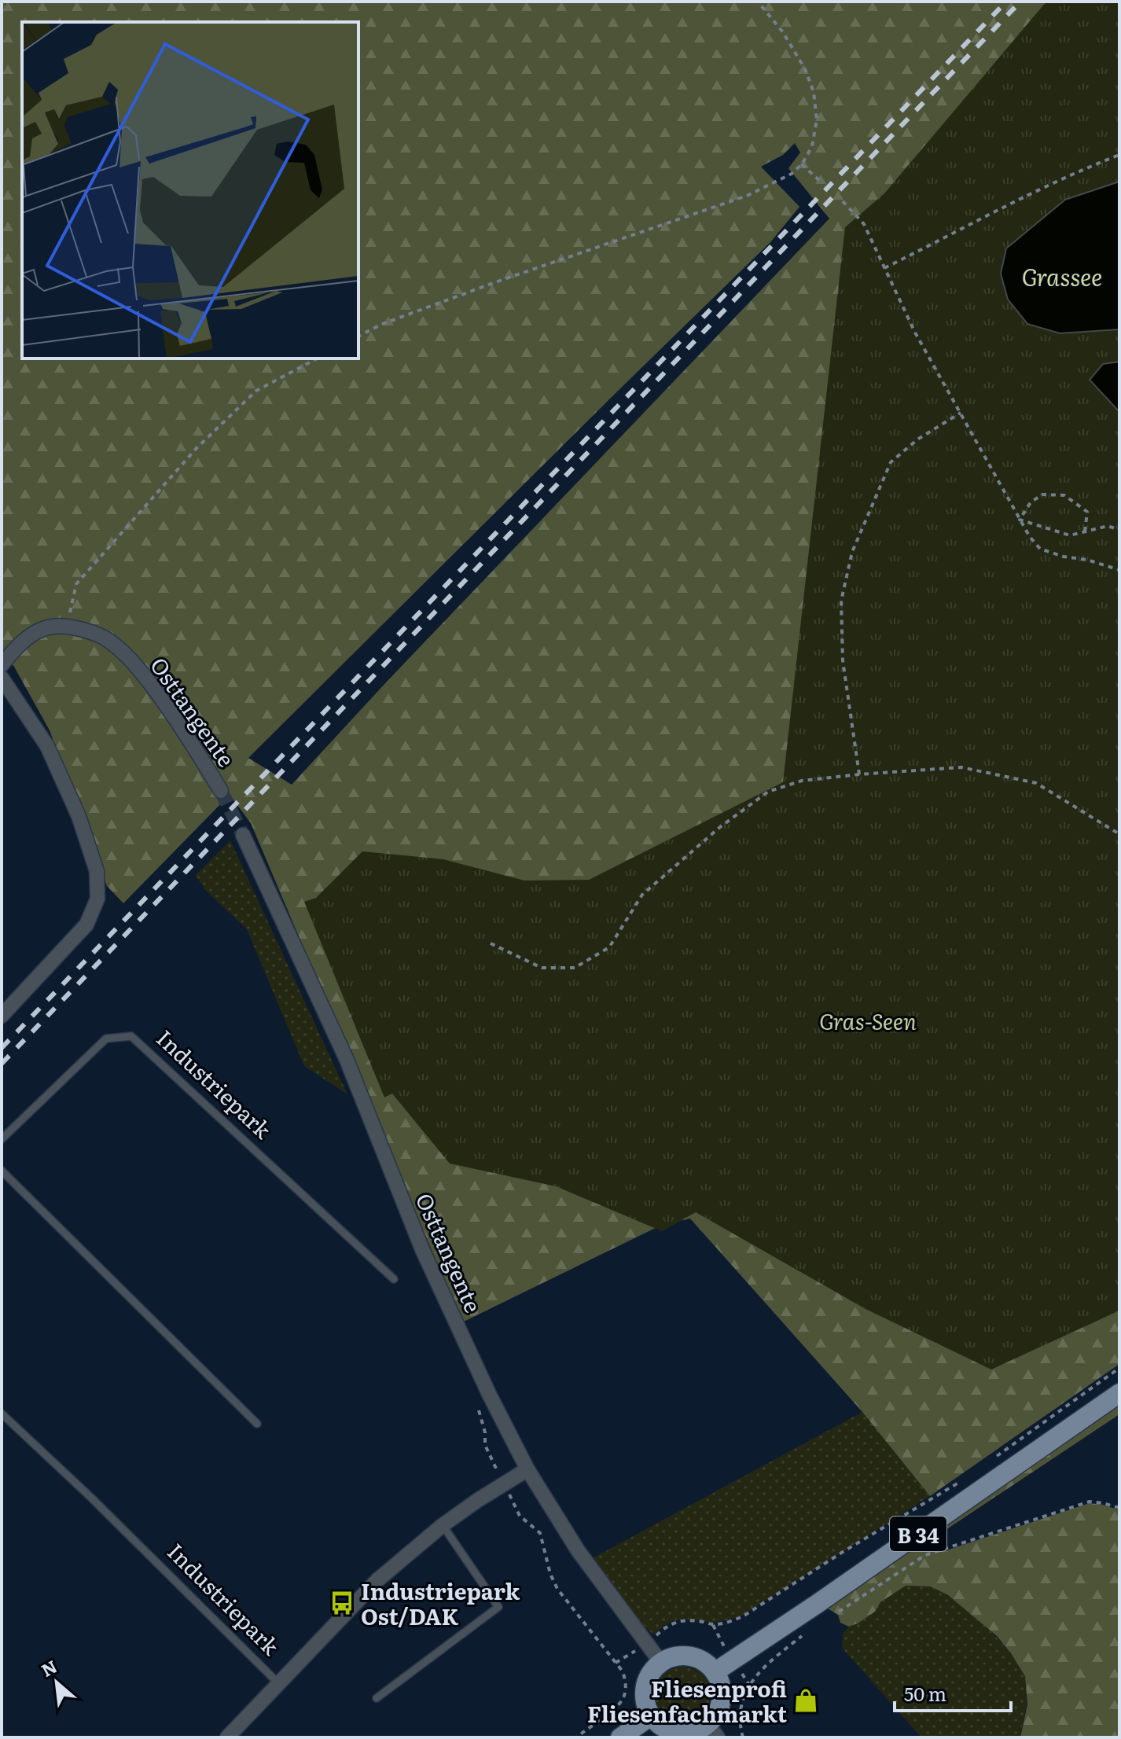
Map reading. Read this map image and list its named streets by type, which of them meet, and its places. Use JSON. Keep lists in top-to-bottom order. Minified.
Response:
{"streets":{"main road":["B 34"],"street":["Osttangente","Industriepark"]},"crossings":[["Osttangente","Industriepark"],["Osttangente","B 34"]],"water":["Grassee"],"parks":["Gras-Seen"],"places":{"bus stop":["Industriepark Ost/DAK"],"shop":["Fliesenprofi Fliesenfachmarkt"]},"scale_bar":"50 m","north":"top left"}
